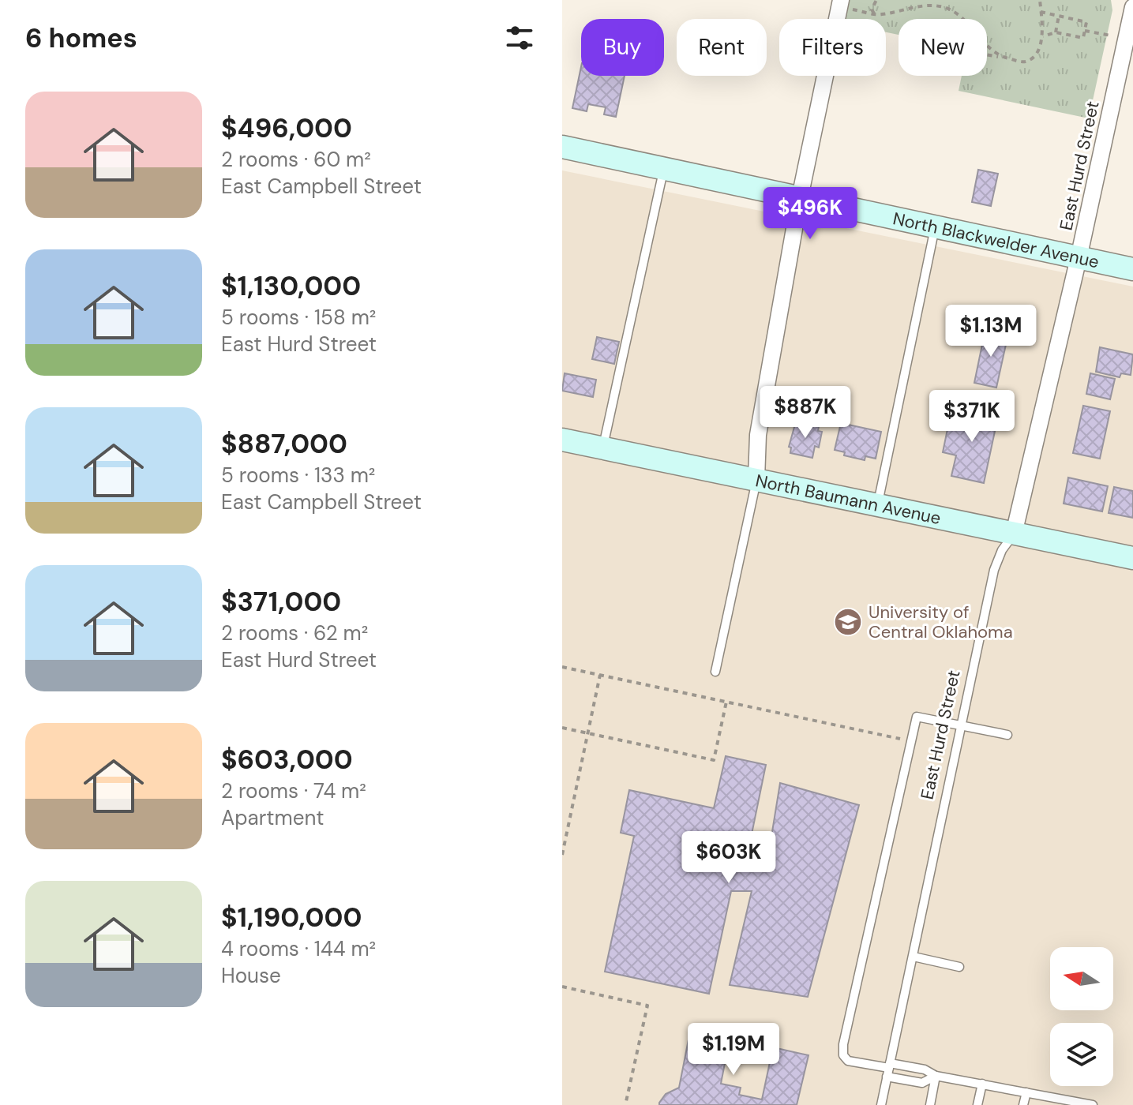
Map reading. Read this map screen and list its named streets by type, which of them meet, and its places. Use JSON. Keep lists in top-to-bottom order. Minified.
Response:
{"streets":{"street":["East Hurd Street","North Blackwelder Avenue","North Baumann Avenue"]},"crossings":[["East Hurd Street","North Blackwelder Avenue"],["East Hurd Street","North Baumann Avenue"]],"places":{"school or university":["University of Central Oklahoma"]},"north":"left","page":{"heading":"6 homes","chip":["Buy","Rent","Filters","New"],"list":[{"name":"$496,000","note":"2 rooms · 60 m² · East Campbell Street"},{"name":"$1,130,000","note":"5 rooms · 158 m² · East Hurd Street"},{"name":"$887,000","note":"5 rooms · 133 m² · East Campbell Street"},{"name":"$371,000","note":"2 rooms · 62 m² · East Hurd Street"},{"name":"$603,000","note":"2 rooms · 74 m² · Apartment"},{"name":"$1,190,000","note":"4 rooms · 144 m² · House"}],"price":["$496K","$1.13M","$887K","$371K","$603K","$1.19M"]}}
